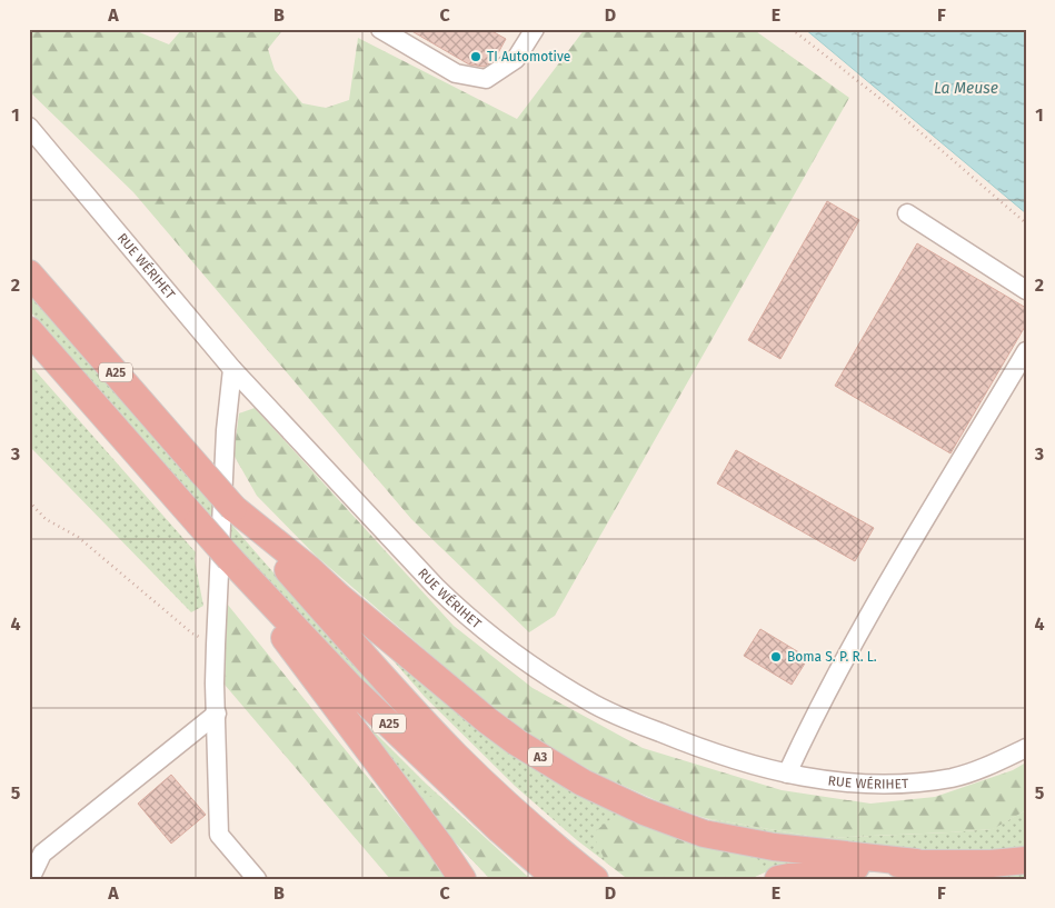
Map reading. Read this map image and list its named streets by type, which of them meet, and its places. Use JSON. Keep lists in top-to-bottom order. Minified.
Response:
{"streets":{"highway":["A25","A3"],"street":["RUE WÉRIHET"]},"crossings":[["A25","A3"]],"water":["La Meuse"],"places":["TI Automotive","Boma S. P. R. L."],"grid":{"columns":["A","B","C","D","E","F"],"rows":["1","2","3","4","5"]}}
